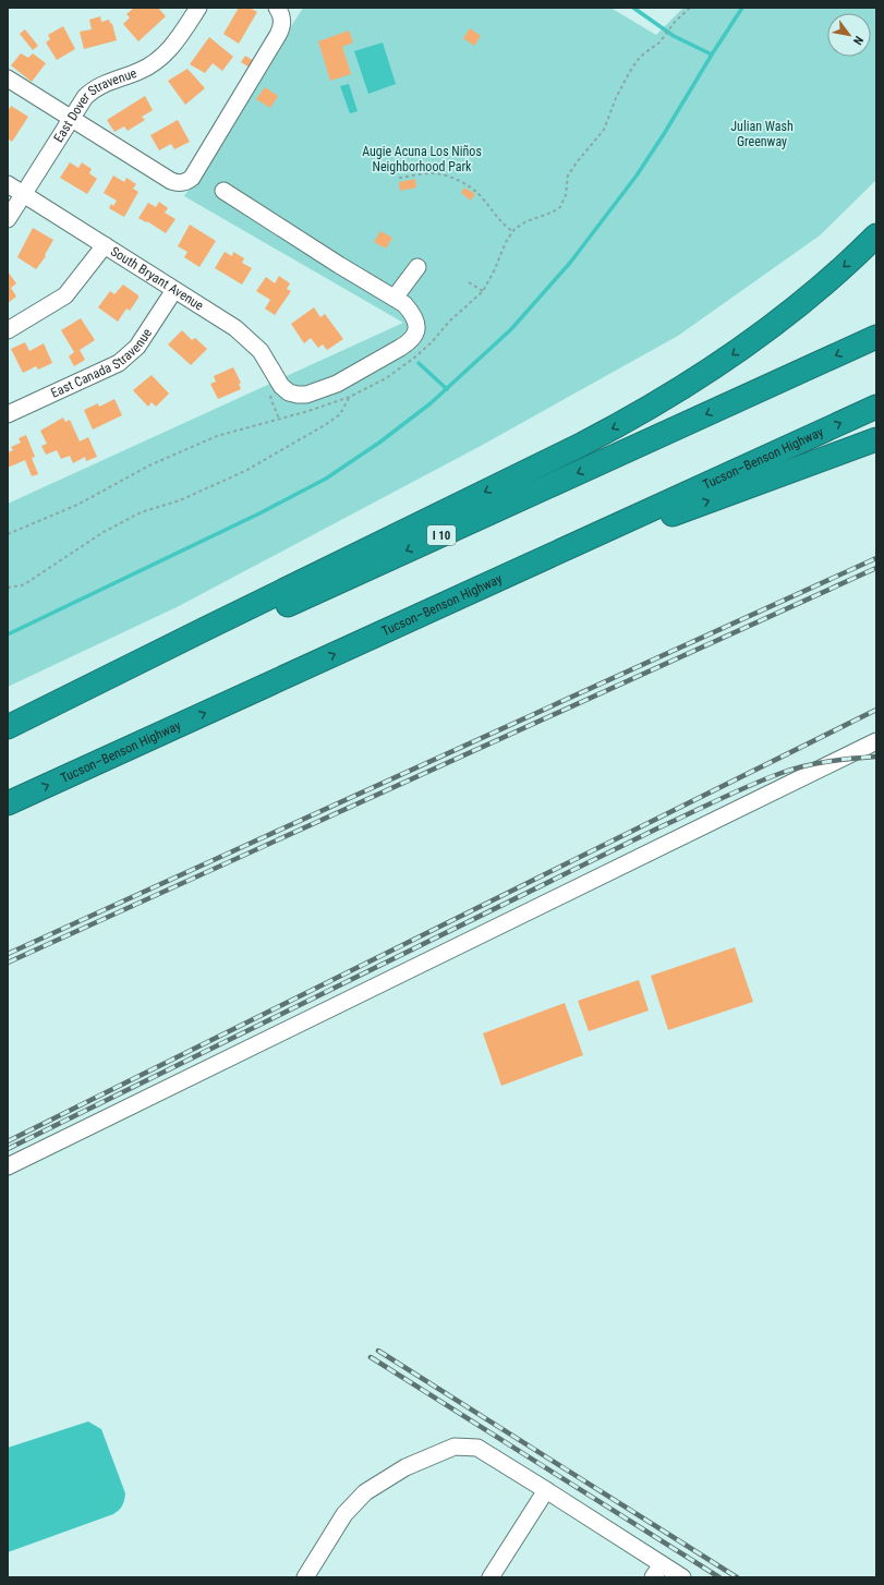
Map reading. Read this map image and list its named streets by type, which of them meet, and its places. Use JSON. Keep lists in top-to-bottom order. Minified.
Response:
{"streets":{"highway":["Tucson–Benson Highway","I 10"],"street":["East Dover Stravenue","South Bryant Avenue","East Canada Stravenue"]},"crossings":[["East Dover Stravenue","South Bryant Avenue"],["South Bryant Avenue","East Canada Stravenue"]],"parks":["Julian Wash Greenway","Augie Acuna Los Niños Neighborhood Park"],"north":"bottom right"}
